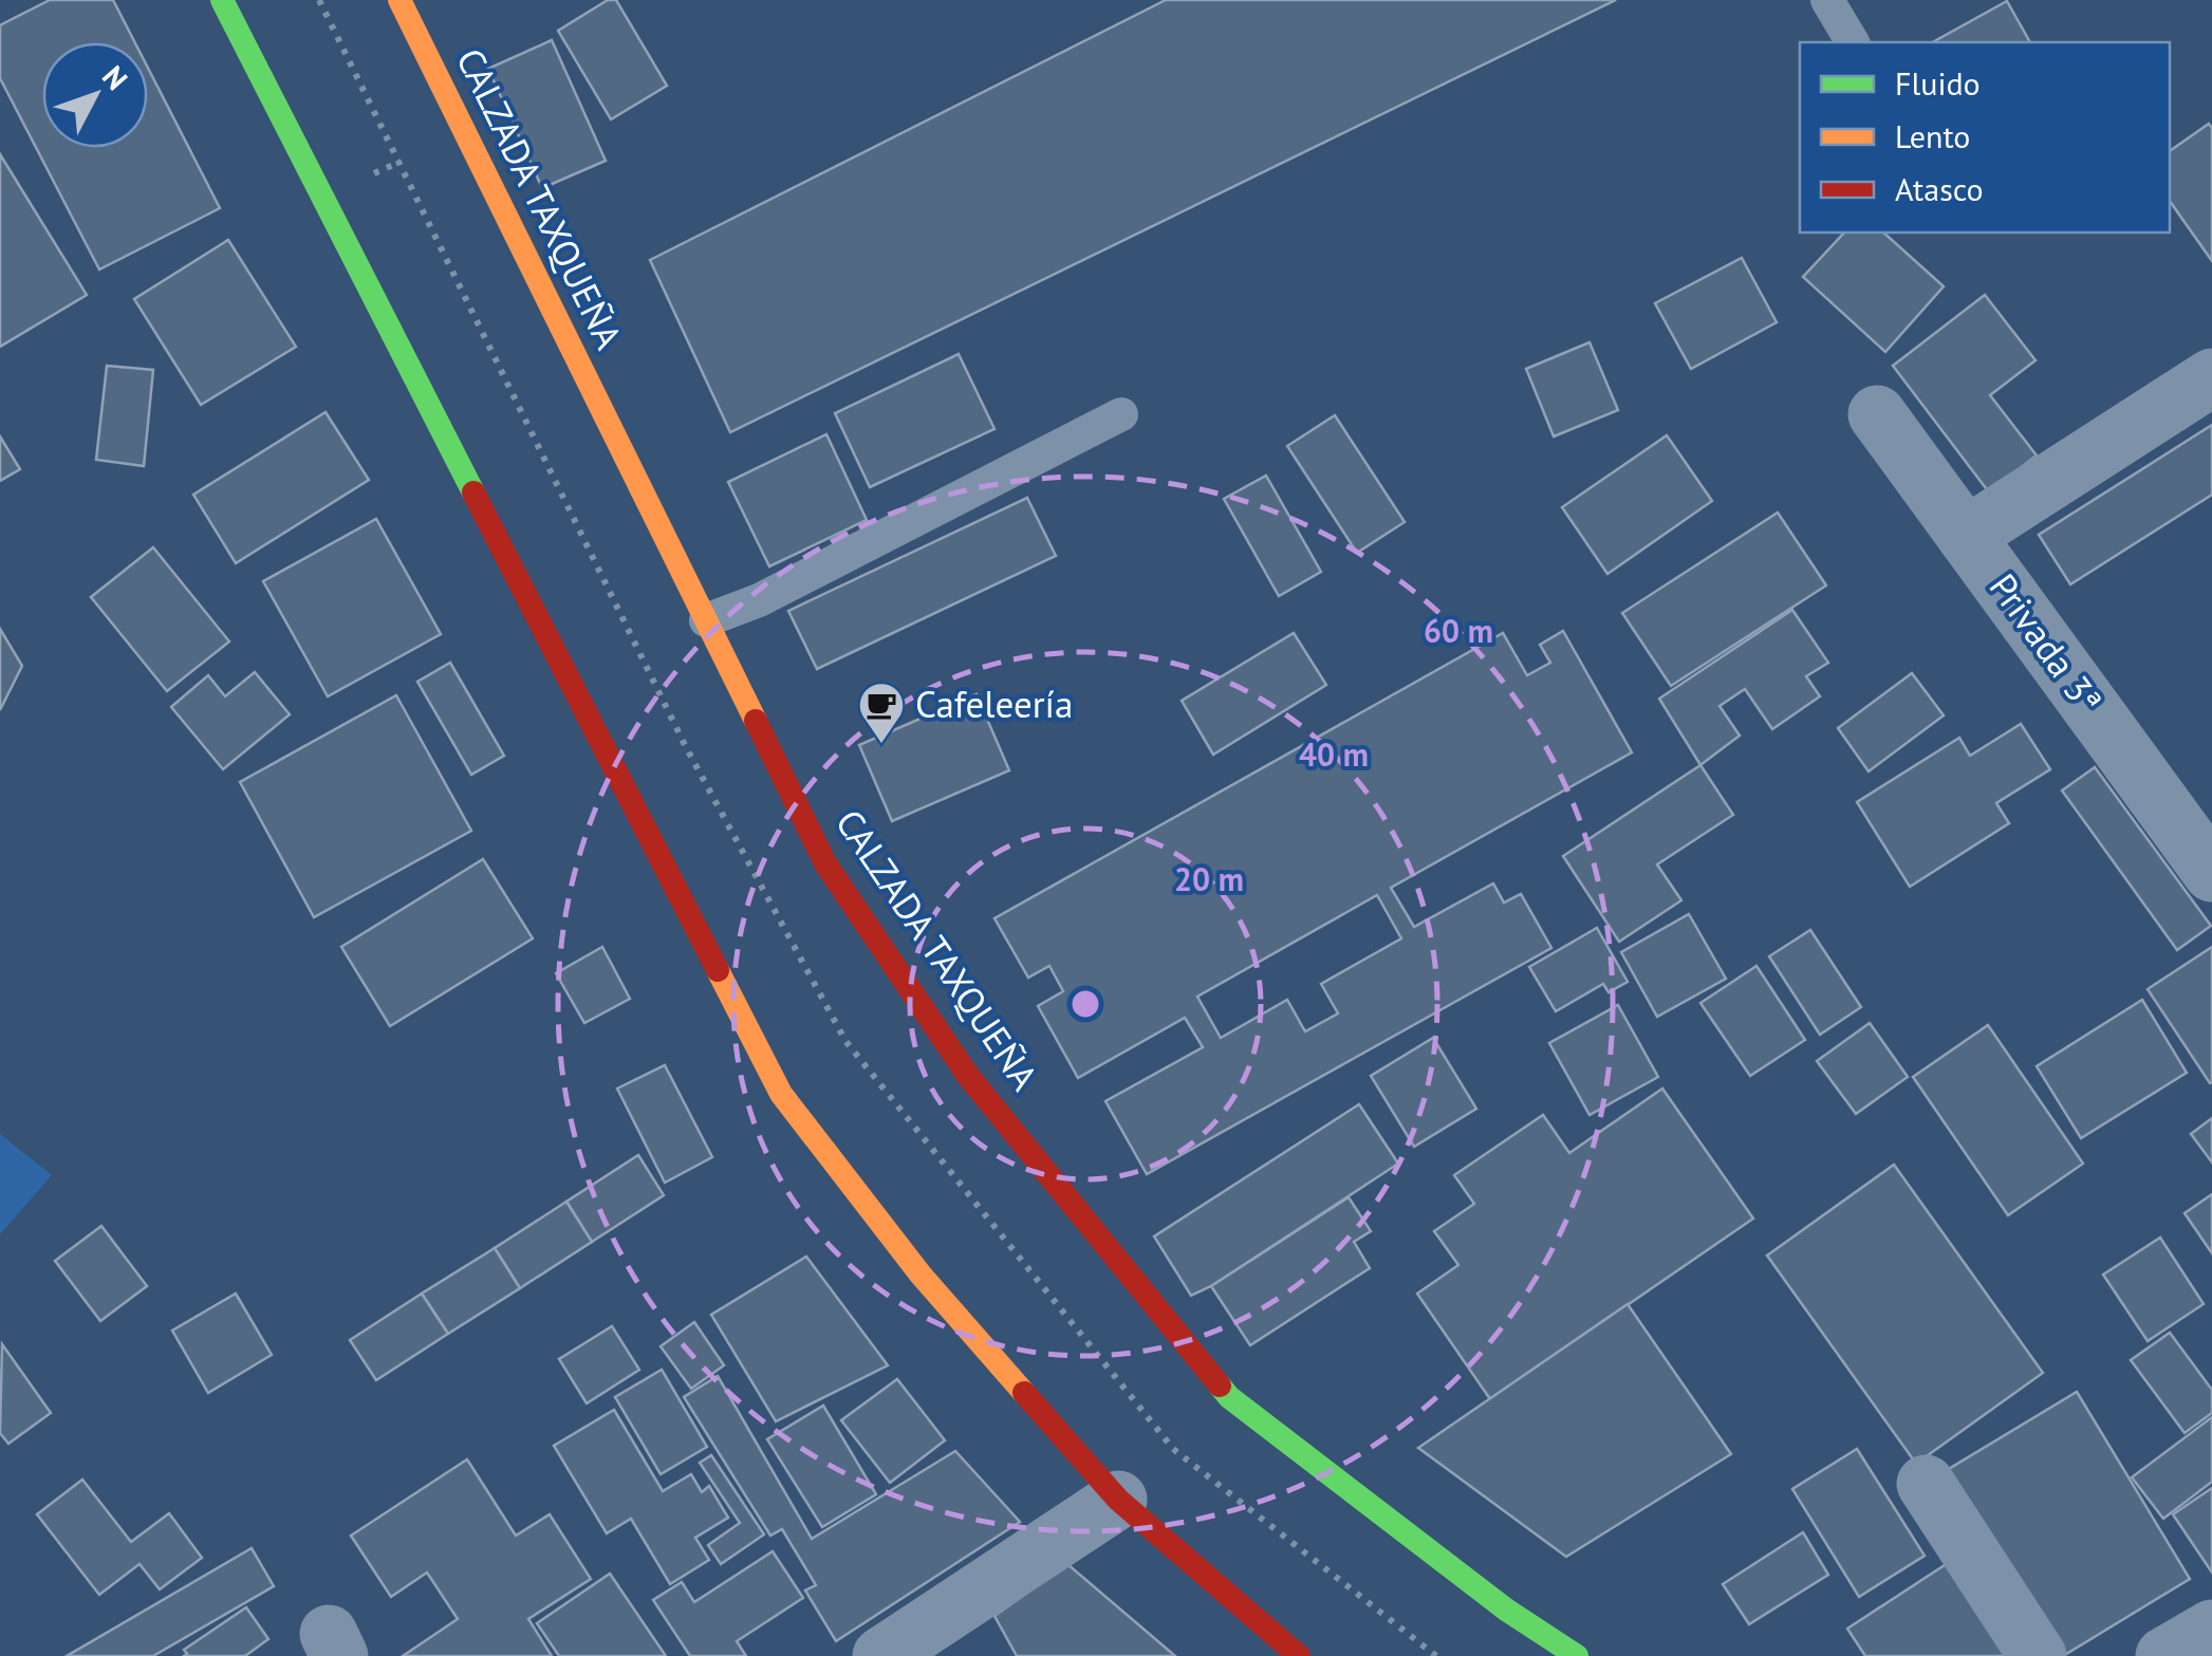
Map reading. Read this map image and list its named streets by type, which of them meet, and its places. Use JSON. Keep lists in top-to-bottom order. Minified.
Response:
{"streets":{"main road":["CALZADA TAXQUEÑA"],"street":["Privada 3ª"]},"places":{"cafe":["Cafeleería"]},"legend":["Fluido","Lento","Atasco"],"north":"top right","rings":["60 m","40 m","20 m"]}
